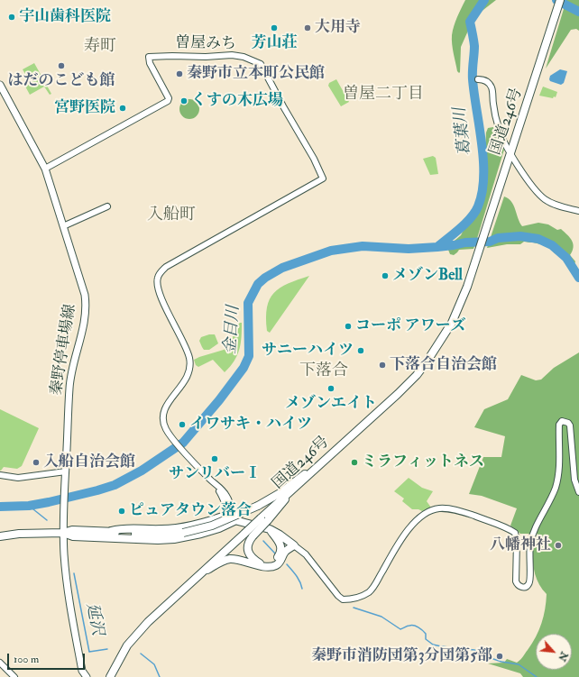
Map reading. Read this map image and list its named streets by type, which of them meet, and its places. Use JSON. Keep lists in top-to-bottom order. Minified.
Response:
{"streets":{"main road":["国道246号","秦野停車場線"],"street":["曽屋みち"]},"crossings":[["曽屋みち","秦野停車場線"]],"districts":["寿町","曽屋二丁目","入船町","下落合"],"water":["葛葉川","金目川","延沢"],"places":["宇山歯科医院","芳山荘","大用寺","はだのこども館","秦野市立本町公民館","くすの木広場","宮野医院","メゾンBell","コーポ アワーズ","サニーハイツ","下落合自治会館","メゾンエイト","イワサキ・ハイツ","サンリバーⅠ","入船自治会館","ミラフィットネス","ピュアタウン落合","八幡神社","秦野市消防団第3分団第5部"],"scale_bar":"100 m","north":"bottom right"}
